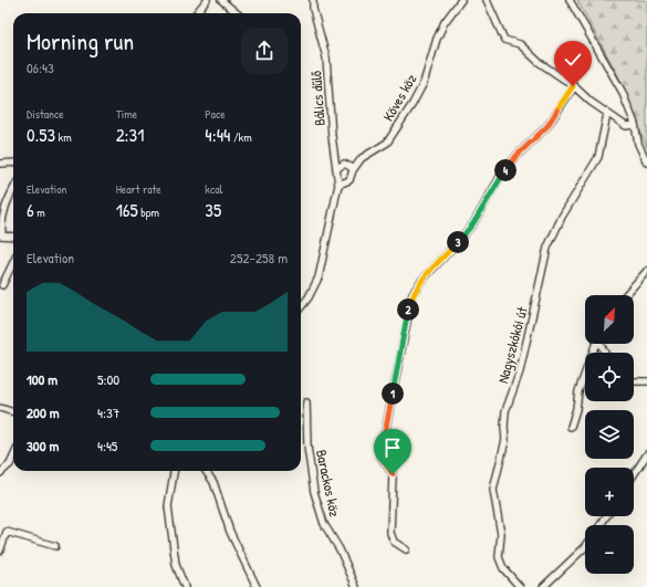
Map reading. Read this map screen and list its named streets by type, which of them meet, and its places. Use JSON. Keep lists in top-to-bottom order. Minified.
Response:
{"streets":{"street":["Köves köz","Bálics dűlő","Nagyszkókói út","Barackos köz"]},"crossings":[["Köves köz","Bálics dűlő"]],"north":"top right","page":{"heading":["Morning run","06:43"],"stats":[["Distance","0.53 km"],["Time","2:31"],["Pace","4:44 /km"],["Elevation","6 m"],["Heart rate","165 bpm"],["kcal","35"]],"pins":["4","3","2","1"],"chart":["Elevation","252–258 m"],"map_buttons":["+","−"],"list":[{"name":"100 m","note":"5:00"},{"name":"200 m","note":"4:37"},{"name":"300 m","note":"4:45"}]}}
